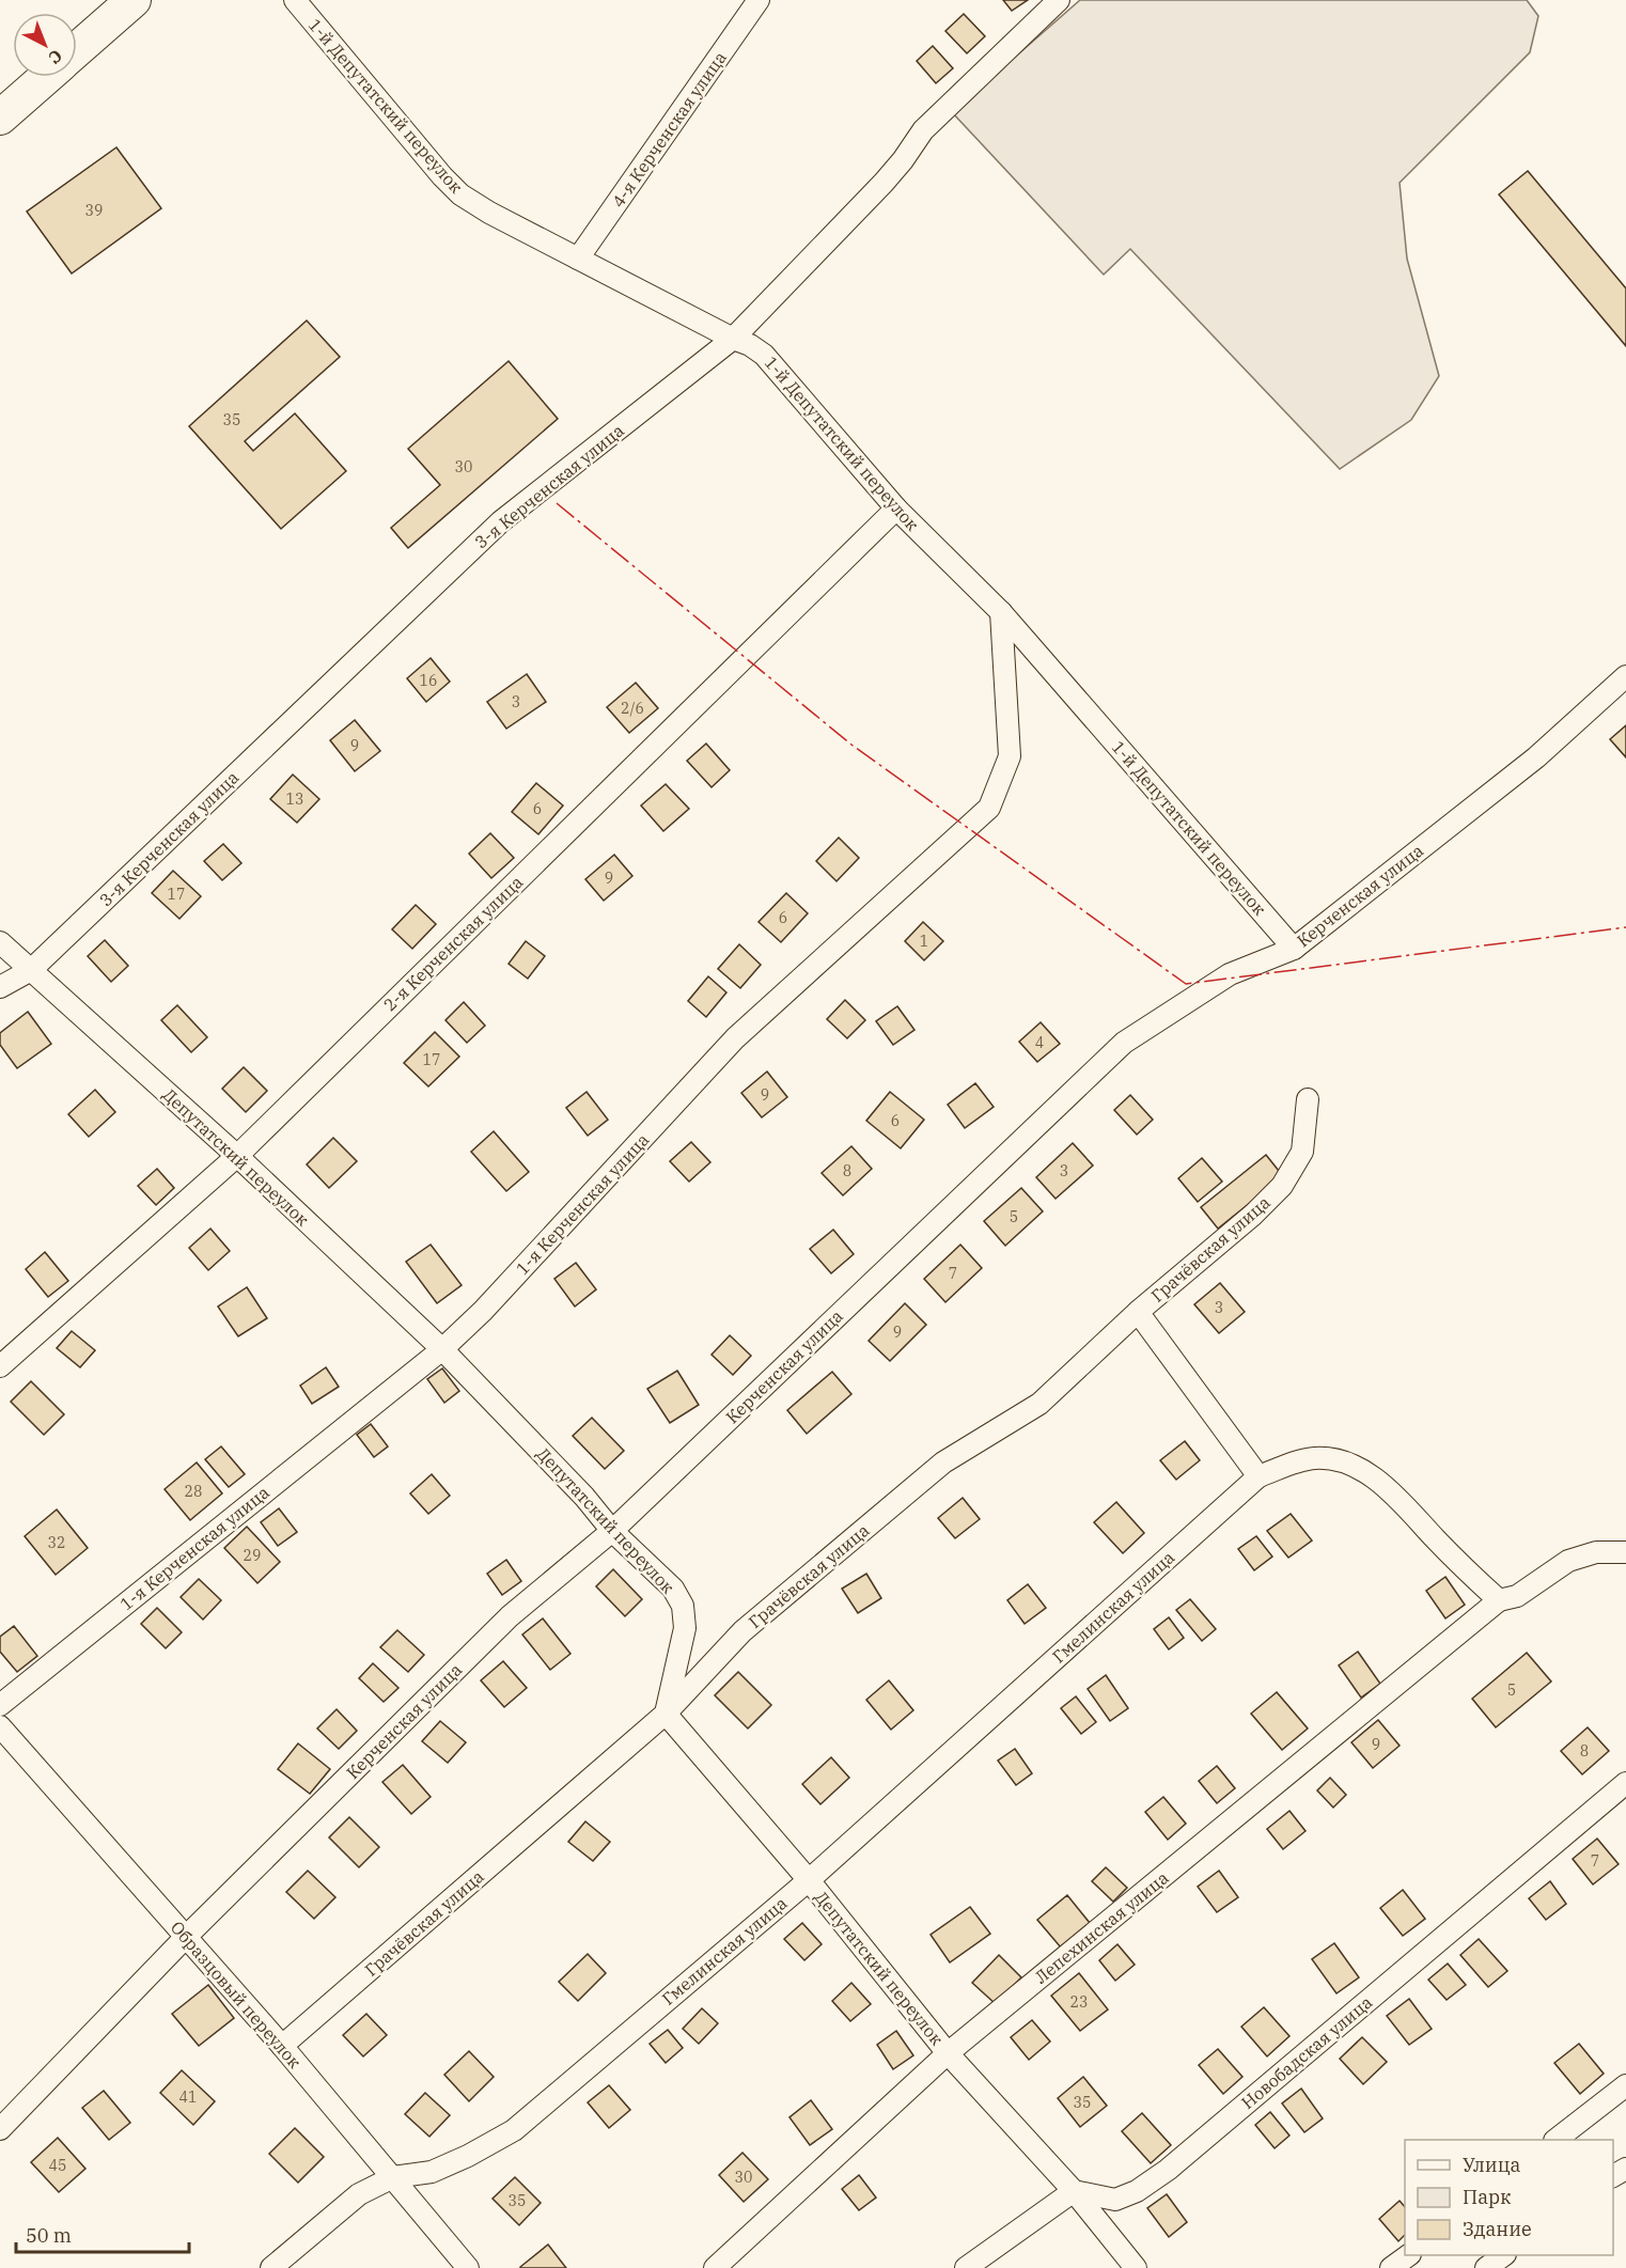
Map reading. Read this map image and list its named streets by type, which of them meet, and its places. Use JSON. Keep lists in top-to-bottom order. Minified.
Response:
{"streets":{"street":["1-й Депутатский переулок","4-я Керченская улица","3-я Керченская улица","Керченская улица","2-я Керченская улица","Депутатский переулок","1-я Керченская улица","Грачёвская улица","Гмелинская улица","Лепехинская улица","Образцовый переулок","Новобадская улица"]},"crossings":[["1-й Депутатский переулок","4-я Керченская улица"],["1-й Депутатский переулок","3-я Керченская улица"],["1-й Депутатский переулок","Керченская улица"],["1-й Депутатский переулок","2-я Керченская улица"],["1-й Депутатский переулок","1-я Керченская улица"],["3-я Керченская улица","Депутатский переулок"],["Керченская улица","Депутатский переулок"],["Керченская улица","Образцовый переулок"],["2-я Керченская улица","Депутатский переулок"],["Депутатский переулок","1-я Керченская улица"],["Депутатский переулок","Грачёвская улица"],["Депутатский переулок","Гмелинская улица"],["Депутатский переулок","Лепехинская улица"],["Депутатский переулок","Новобадская улица"],["Грачёвская улица","Образцовый переулок"],["Гмелинская улица","Образцовый переулок"]],"house_numbers":["39","35","30","16","3","2/6","9","13","6","9","17","6","1","4","17","9","6","8","3","5","7","3","9","28","32","29","5","9","8","7","23","41","35","45","30","35"],"legend":["Улица","Парк","Здание"],"scale_bar":"50 m","north":"bottom right"}
